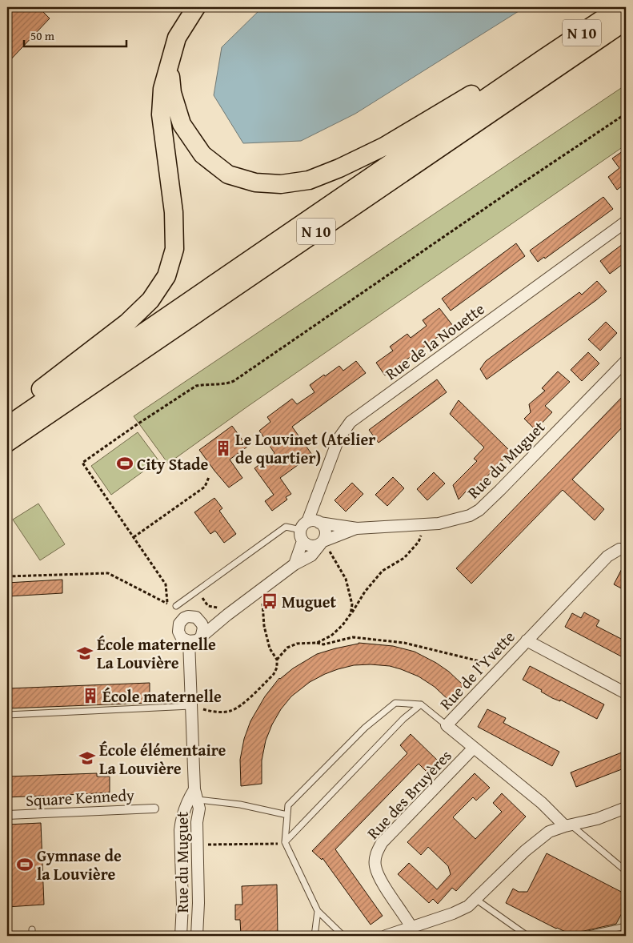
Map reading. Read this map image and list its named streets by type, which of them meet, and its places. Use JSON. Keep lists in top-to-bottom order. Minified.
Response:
{"streets":{"main road":["N 10"],"street":["Rue de la Nouette","Rue du Muguet","Rue de l'Yvette","Rue des Bruyères","Square Kennedy"]},"crossings":[["Rue de la Nouette","Rue du Muguet"],["Rue de l'Yvette","Rue des Bruyères"]],"places":{"building":["Le Louvinet (Atelier de quartier)","École maternelle"],"sports":["City Stade","Gymnase de la Louvière"],"bus stop":["Muguet"],"school or university":["École maternelle La Louvière","École élémentaire La Louvière"]},"scale_bar":"50 m"}
